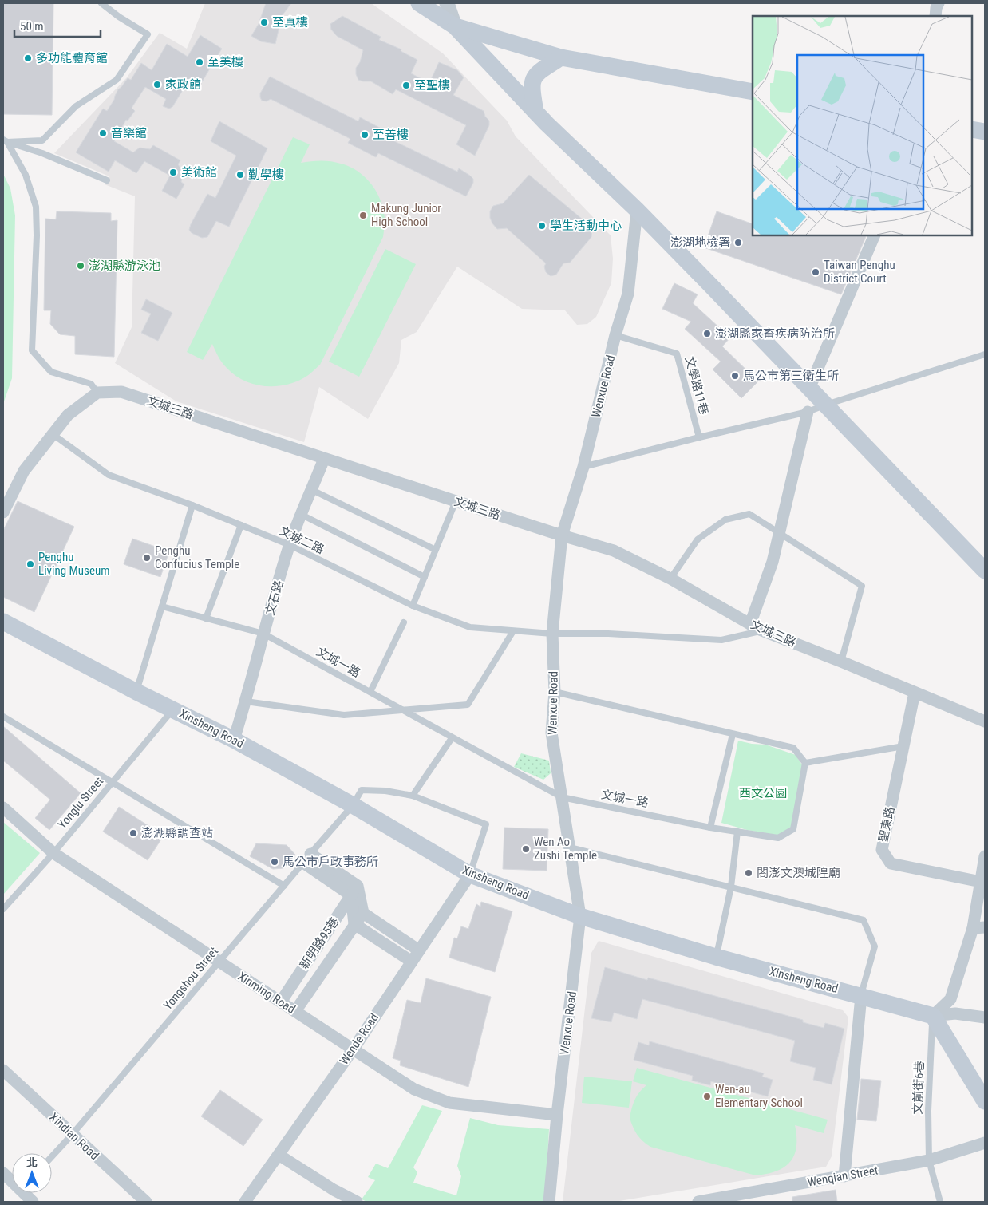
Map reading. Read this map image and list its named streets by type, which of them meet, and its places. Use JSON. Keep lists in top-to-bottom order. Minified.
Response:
{"streets":{"main road":["Xinsheng Road"],"street":["Wenxue Road","文城三路","文石路","聖東路","新明路95巷","Xinming Road","Wende Road","Xindian Road","Wenqian Street"],"lane":["文學路11巷","文城二路","文城一路","Yonglu Street","Yongshou Street","文前街6巷"]},"crossings":[["文學路11巷","Wenxue Road"],["Wenxue Road","文城三路"],["Wenxue Road","文城二路"],["Wenxue Road","文城一路"],["Wenxue Road","Xinsheng Road"],["Wenxue Road","Xinming Road"],["文城三路","文城二路"],["文城三路","文石路"],["文城三路","聖東路"],["文城二路","文石路"],["文石路","文城一路"],["文石路","Xinsheng Road"],["Xinsheng Road","Yonglu Street"],["Xinsheng Road","Yongshou Street"],["Xinsheng Road","Wende Road"],["Xinsheng Road","文前街6巷"],["Yonglu Street","Xinming Road"],["新明路95巷","Xinming Road"],["Yongshou Street","Xinming Road"],["Yongshou Street","Xindian Road"],["Xinming Road","Wende Road"],["文前街6巷","Wenqian Street"]],"parks":["西文公園"],"places":["至真樓","多功能體育館","至美樓","家政館","至聖樓","音樂館","至善樓","美術館","勤學樓","Makung Junior High School","學生活動中心","澎湖地檢署","澎湖縣游泳池","Taiwan Penghu District Court","澎湖縣家畜疾病防治所","馬公市第三衛生所","Penghu Confucius Temple","Penghu Living Museum","澎湖縣調查站","Wen Ao Zushi Temple","馬公市戶政事務所","閤澎文澳城隍廟","Wen-au Elementary School"],"scale_bar":"50 m","north":"top"}
